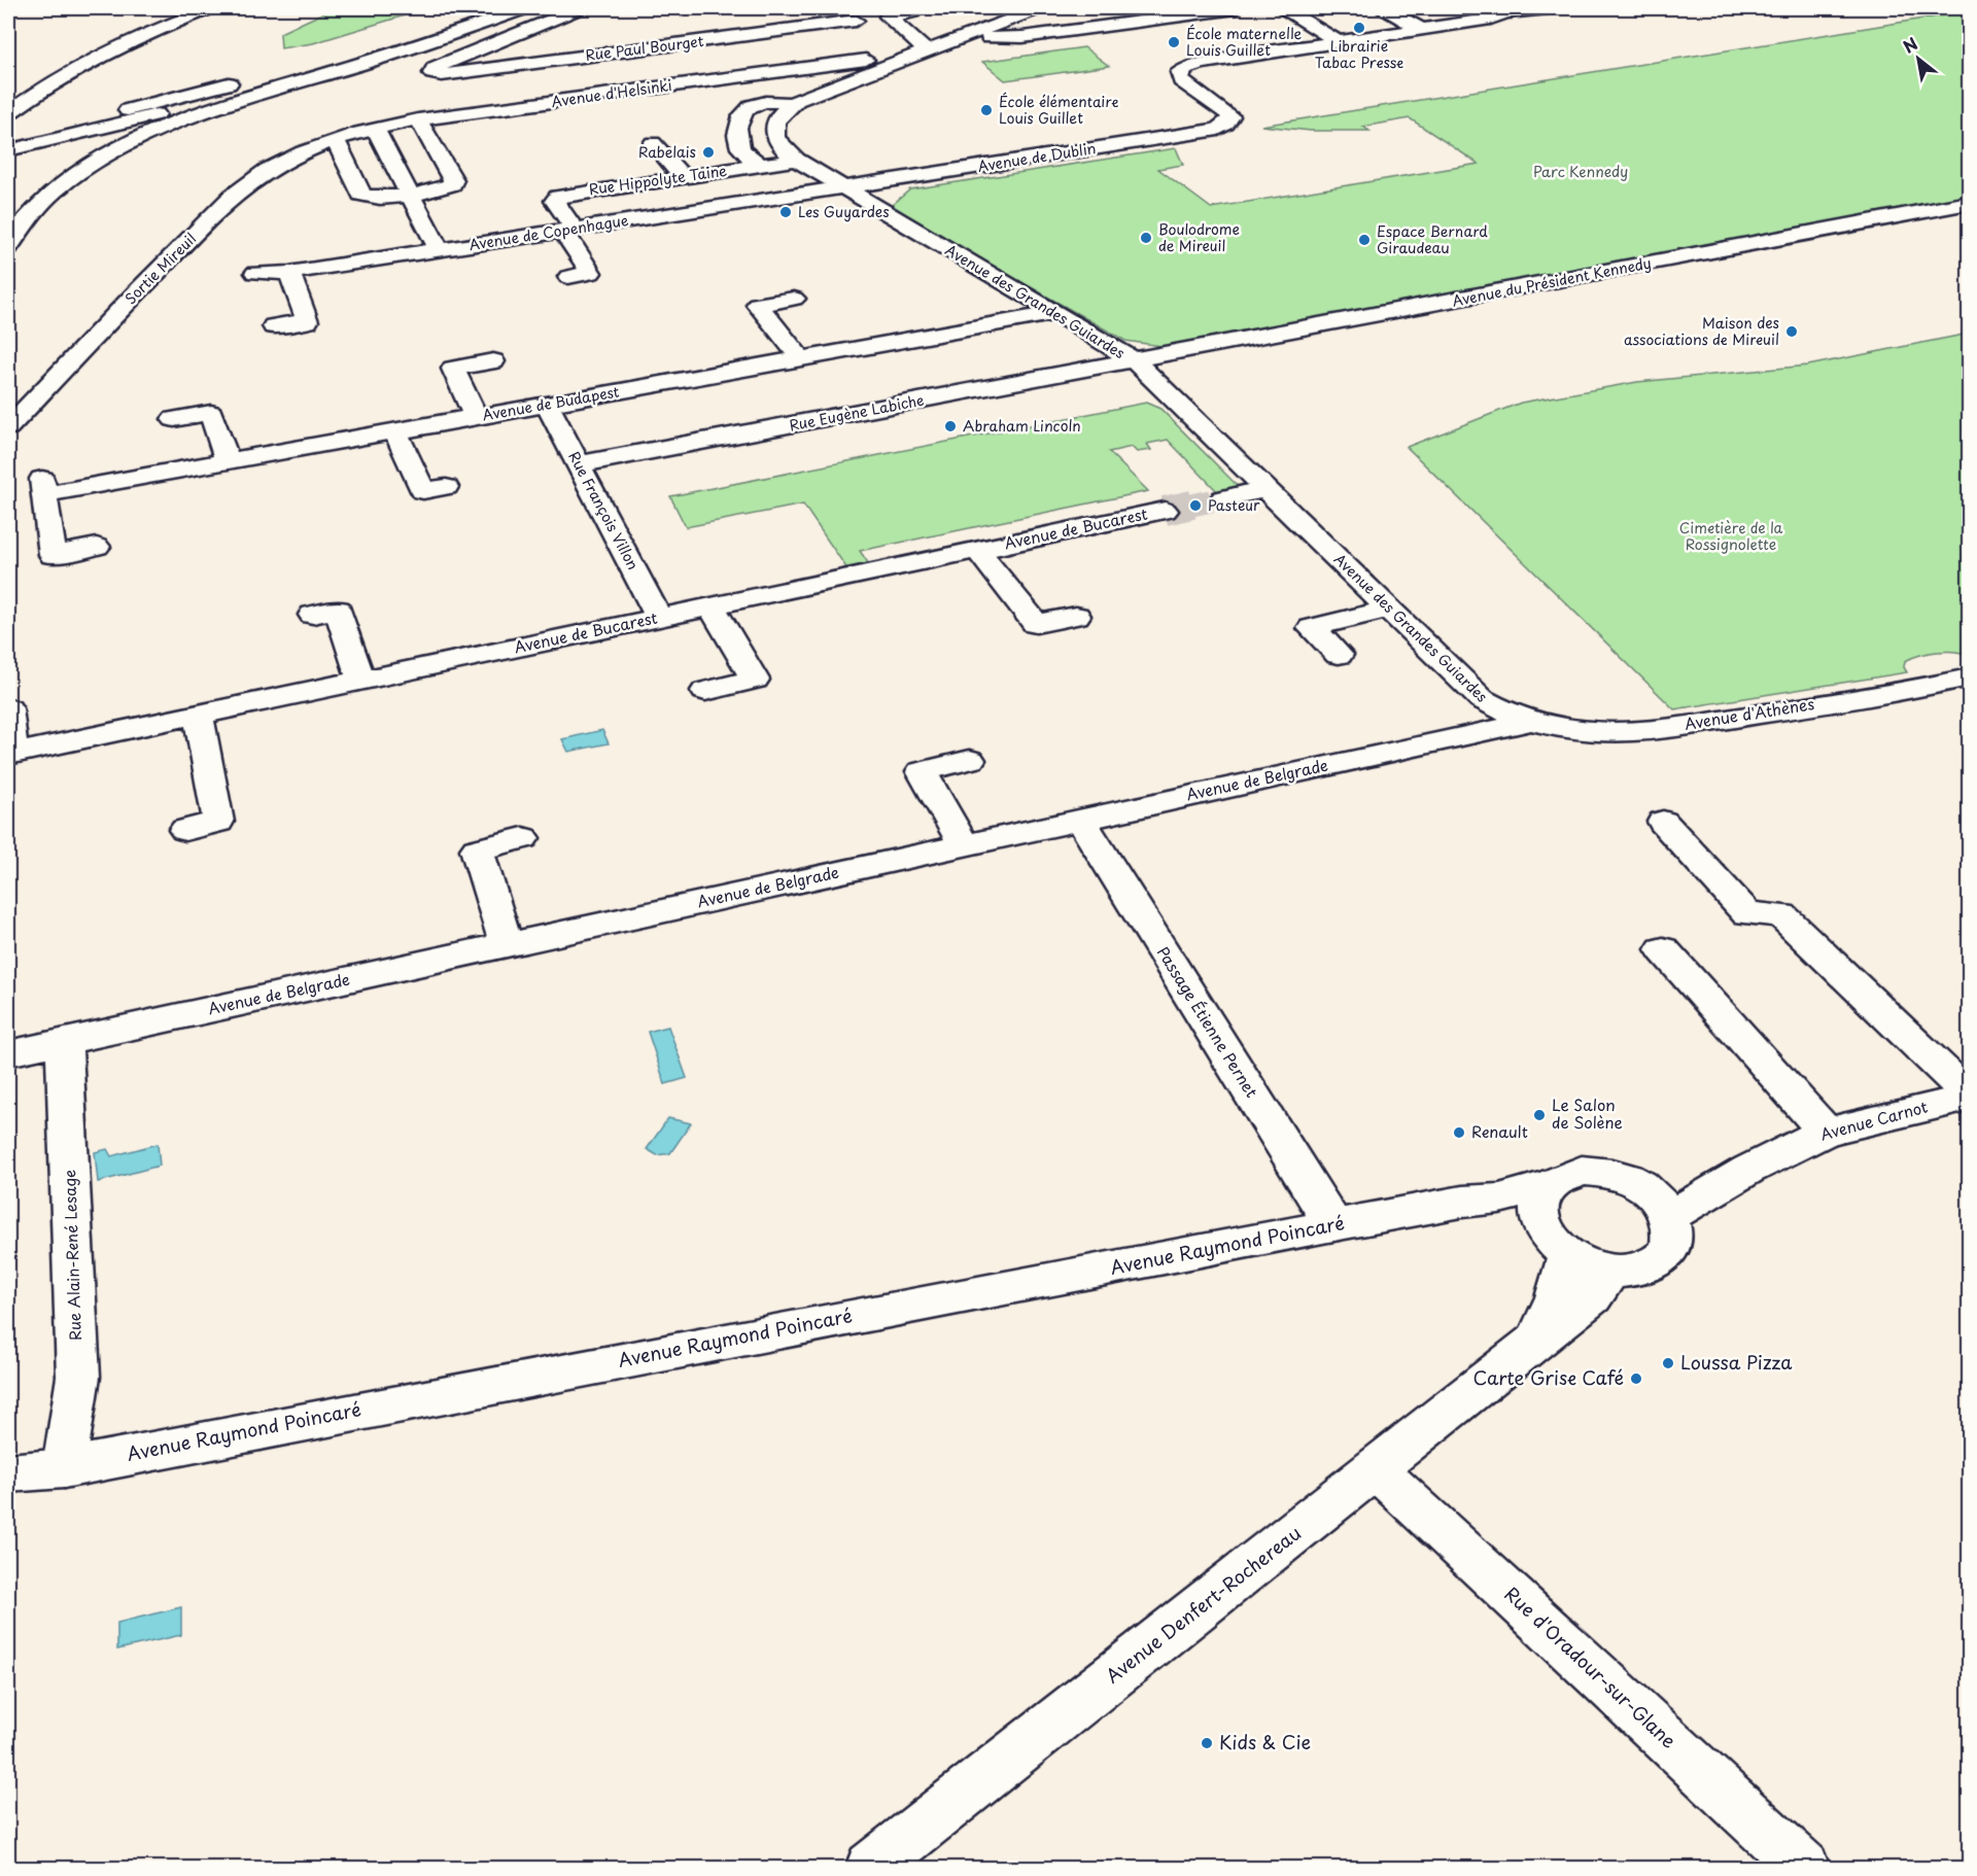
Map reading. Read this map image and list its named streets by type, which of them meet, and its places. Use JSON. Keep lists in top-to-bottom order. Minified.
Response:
{"streets":{"main road":["Rue Paul Bourget","Avenue d'Helsinki","Avenue de Dublin","Rue Hippolyte Taine","Avenue de Copenhague","Sortie Mireuil","Avenue du Président Kennedy","Avenue des Grandes Guiardes","Avenue de Budapest","Rue Eugène Labiche","Rue François Villon","Avenue de Bucarest","Avenue d'Athènes","Avenue de Belgrade","Passage Étienne Pernet","Avenue Carnot","Avenue Raymond Poincaré","Rue Alain-René Lesage","Avenue Denfert-Rochereau","Rue d'Oradour-sur-Glane"]},"crossings":[["Avenue d'Helsinki","Sortie Mireuil"],["Avenue de Dublin","Avenue de Copenhague"],["Avenue de Dublin","Avenue des Grandes Guiardes"],["Rue Hippolyte Taine","Avenue de Copenhague"],["Rue Hippolyte Taine","Avenue des Grandes Guiardes"],["Avenue de Copenhague","Avenue des Grandes Guiardes"],["Avenue du Président Kennedy","Avenue des Grandes Guiardes"],["Avenue du Président Kennedy","Rue Eugène Labiche"],["Avenue des Grandes Guiardes","Avenue de Budapest"],["Avenue des Grandes Guiardes","Rue Eugène Labiche"],["Avenue des Grandes Guiardes","Avenue d'Athènes"],["Avenue des Grandes Guiardes","Avenue de Belgrade"],["Avenue de Budapest","Rue François Villon"],["Rue Eugène Labiche","Rue François Villon"],["Rue François Villon","Avenue de Bucarest"],["Avenue d'Athènes","Avenue de Belgrade"],["Avenue de Belgrade","Passage Étienne Pernet"],["Avenue de Belgrade","Rue Alain-René Lesage"],["Passage Étienne Pernet","Avenue Raymond Poincaré"],["Avenue Carnot","Avenue Raymond Poincaré"],["Avenue Carnot","Avenue Denfert-Rochereau"],["Avenue Raymond Poincaré","Rue Alain-René Lesage"],["Avenue Raymond Poincaré","Avenue Denfert-Rochereau"],["Avenue Denfert-Rochereau","Rue d'Oradour-sur-Glane"]],"parks":["Parc Kennedy","Cimetière de la Rossignolette"],"places":["Librairie Tabac Presse","École maternelle Louis Guillet","École élémentaire Louis Guillet","Rabelais","Les Guyardes","Boulodrome de Mireuil","Espace Bernard Giraudeau","Maison des associations de Mireuil","Abraham Lincoln","Pasteur","Le Salon de Solène","Renault","Loussa Pizza","Carte Grise Café","Kids & Cie"],"north":"top left"}
